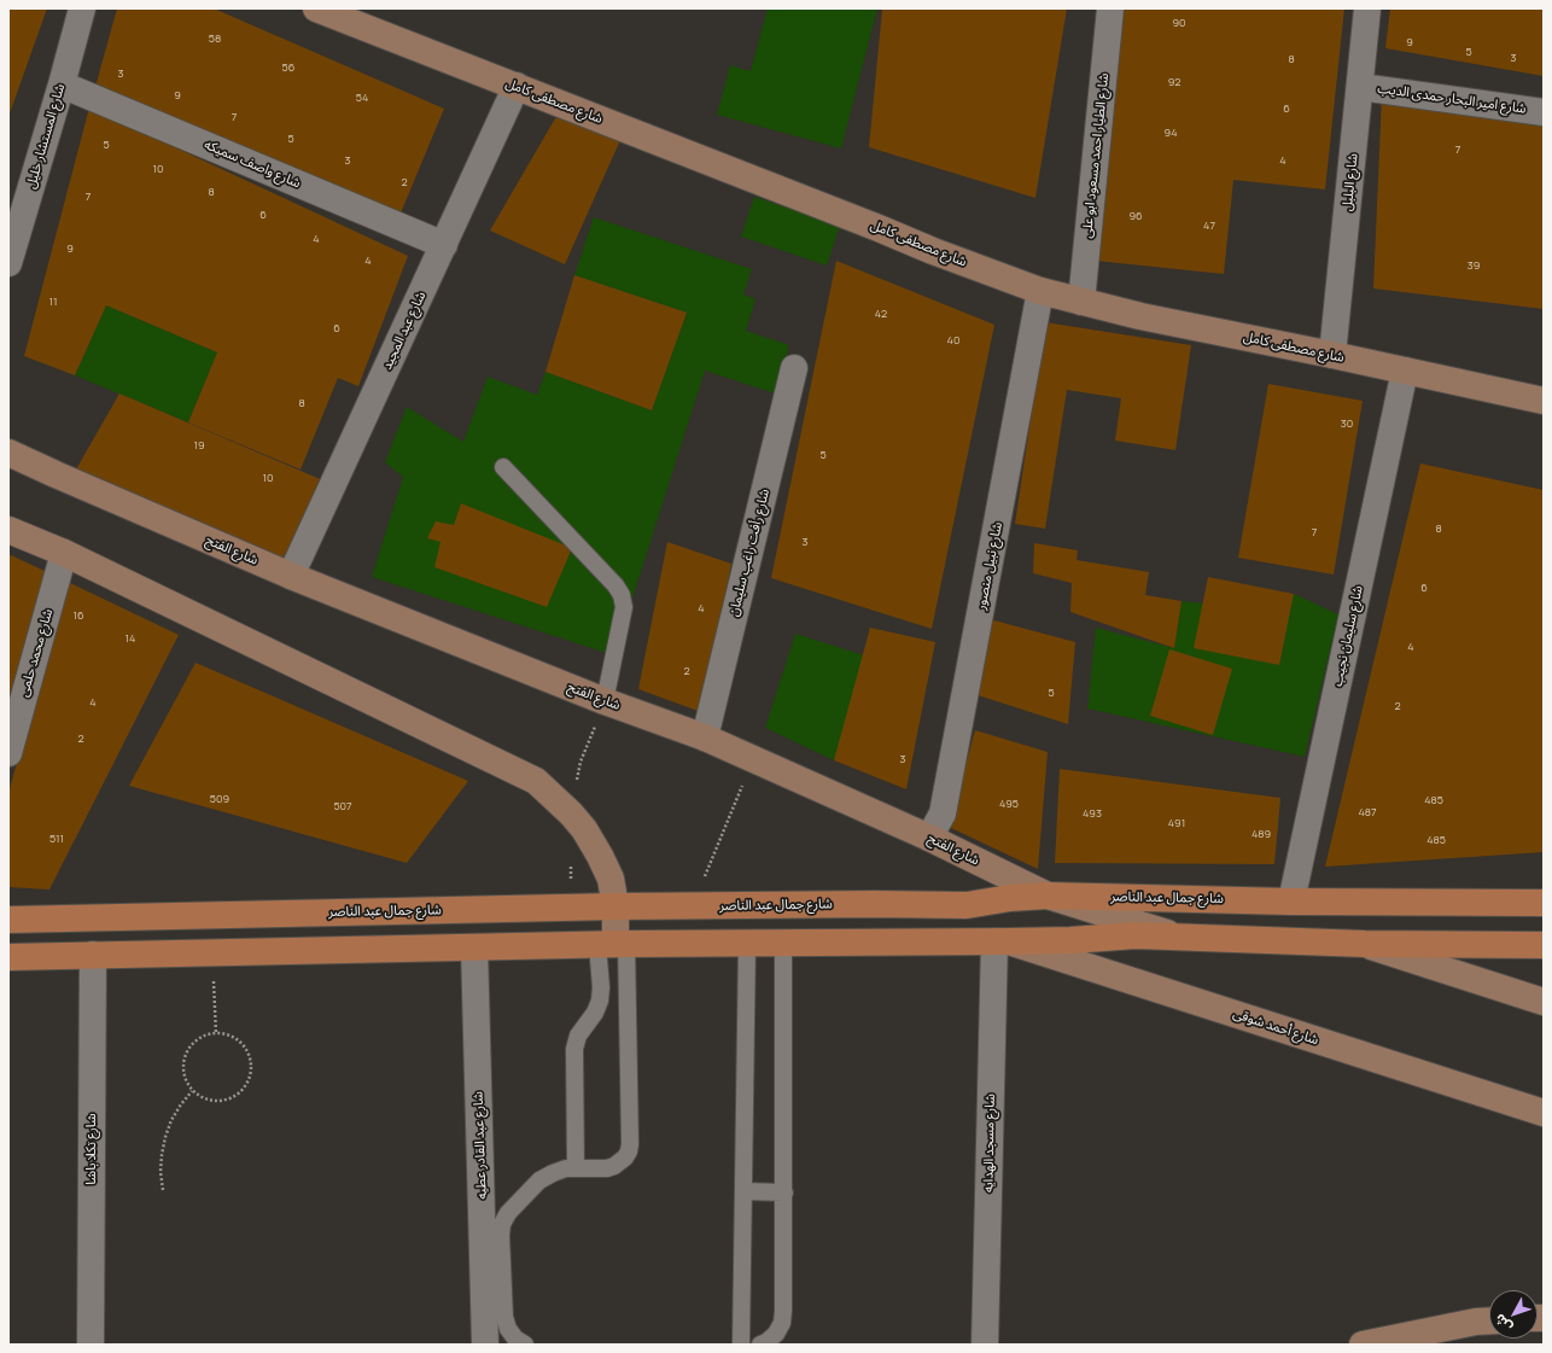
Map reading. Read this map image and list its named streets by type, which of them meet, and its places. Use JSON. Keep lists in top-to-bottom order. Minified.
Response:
{"streets":{"main road":["شارع جمال عبد الناصر"],"street":["شارع امير البحار حمدى الديب","شارع مصطفى كامل","شارع المستشار خليل","شارع الطيار احمد مسعود ابو على","شارع واصف سميكه","شارع البلبل","شارع عبد المجيد","شارع الفتح","شارع رأفت راغب سليمان","شارع نبيل منصور","شارع سليمان نجيب","شارع محمد حلمى","شارع أحمد شوقى","شارع مسجد الهدايه","شارع عبد القادر عطيه","شارع تكلا باشا"]},"crossings":[["شارع امير البحار حمدى الديب","شارع البلبل"],["شارع مصطفى كامل","شارع الطيار احمد مسعود ابو على"],["شارع مصطفى كامل","شارع البلبل"],["شارع مصطفى كامل","شارع عبد المجيد"],["شارع مصطفى كامل","شارع نبيل منصور"],["شارع مصطفى كامل","شارع سليمان نجيب"],["شارع المستشار خليل","شارع واصف سميكه"],["شارع واصف سميكه","شارع عبد المجيد"],["شارع عبد المجيد","شارع الفتح"],["شارع الفتح","شارع رأفت راغب سليمان"],["شارع الفتح","شارع نبيل منصور"],["شارع الفتح","شارع جمال عبد الناصر"],["شارع سليمان نجيب","شارع جمال عبد الناصر"],["شارع أحمد شوقى","شارع مسجد الهدايه"]],"house_numbers":["90","58","9","5","3","8","56","3","92","9","54","6","7","94","5","5","7","3","4","10","2","8","7","6","96","47","4","9","4","39","11","42","6","40","8","30","19","5","10","8","7","3","6","4","16","14","4","2","5","4","2","2","3","509","485","495","507","487","493","491","489","511","485"],"north":"bottom left"}
